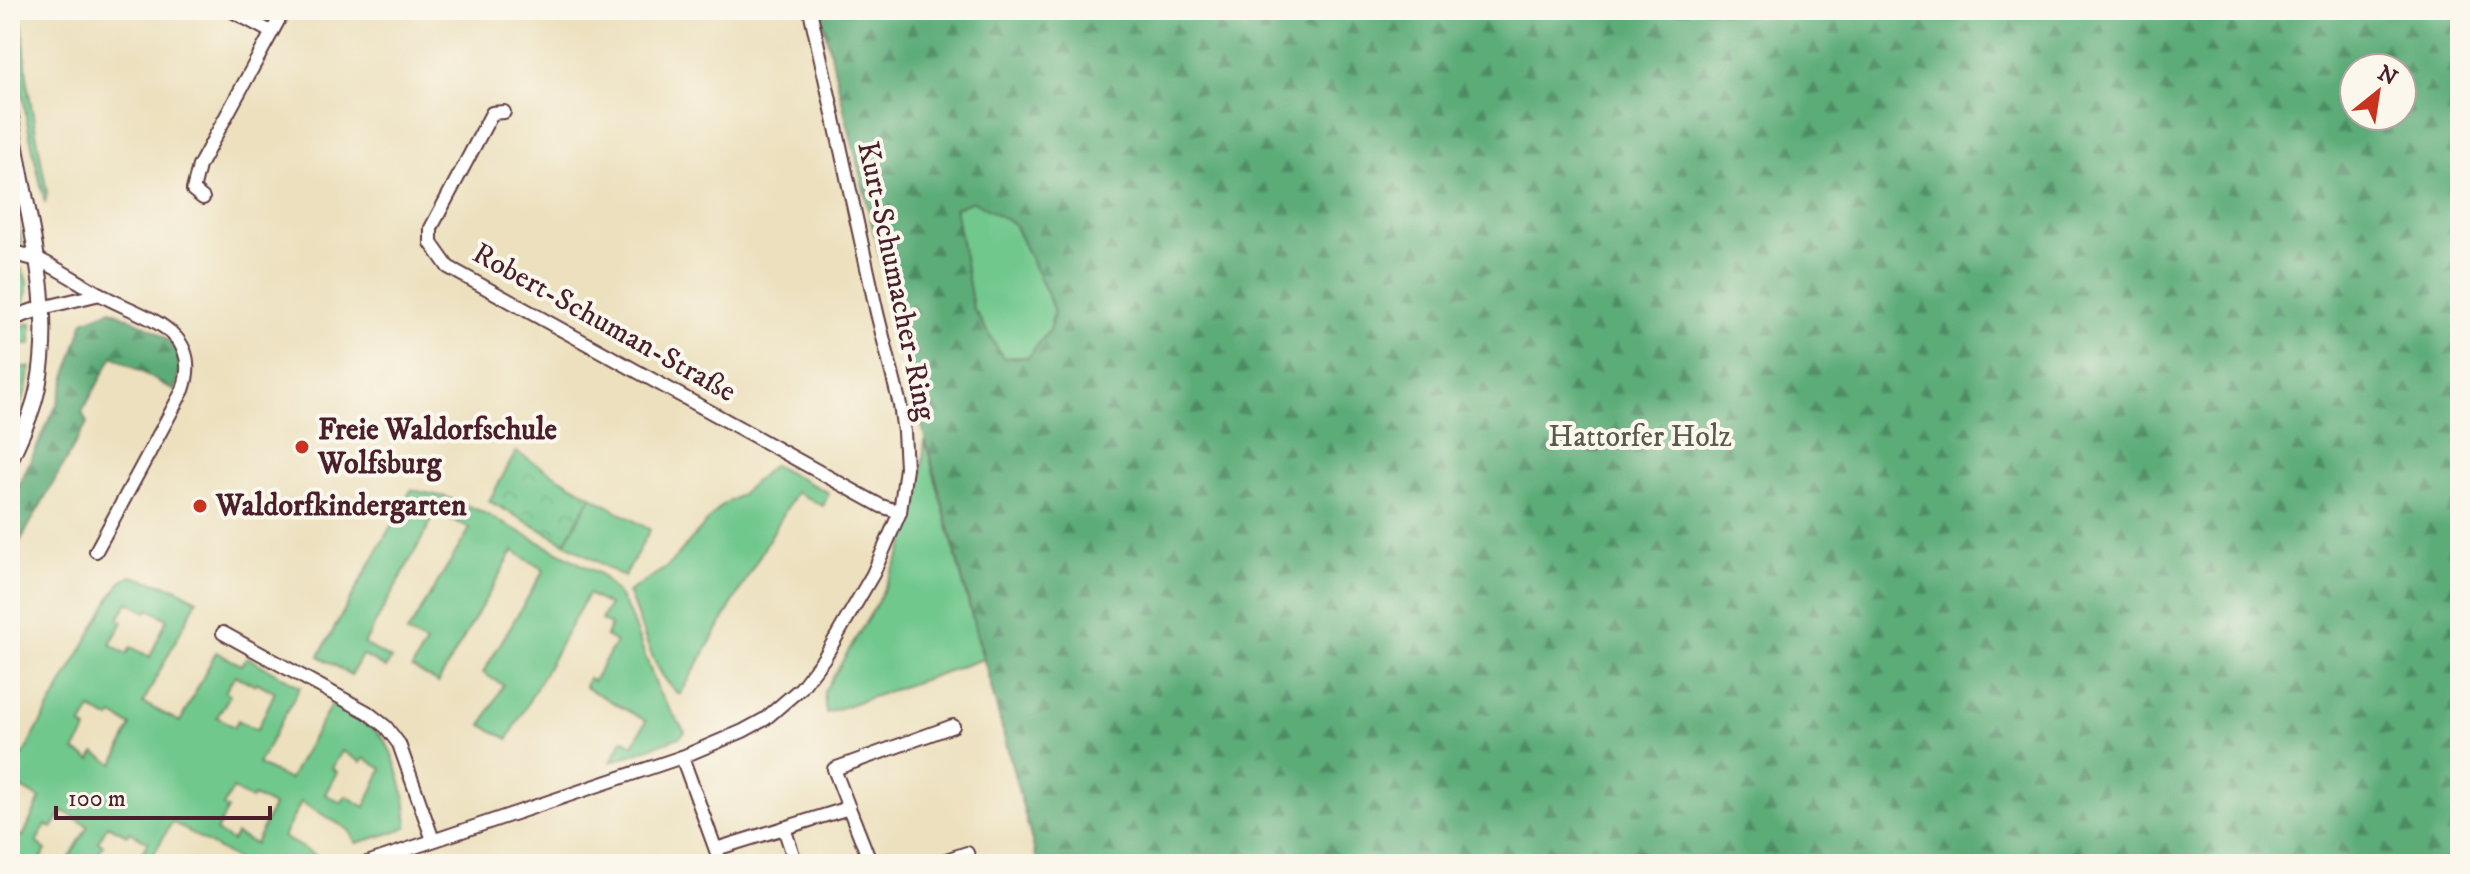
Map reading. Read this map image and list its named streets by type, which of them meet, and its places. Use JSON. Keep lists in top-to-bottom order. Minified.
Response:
{"streets":{"street":["Kurt-Schumacher-Ring","Robert-Schuman-Straße"]},"crossings":[["Kurt-Schumacher-Ring","Robert-Schuman-Straße"]],"parks":["Hattorfer Holz"],"places":["Freie Waldorfschule Wolfsburg","Waldorfkindergarten"],"scale_bar":"100 m","north":"top right"}
